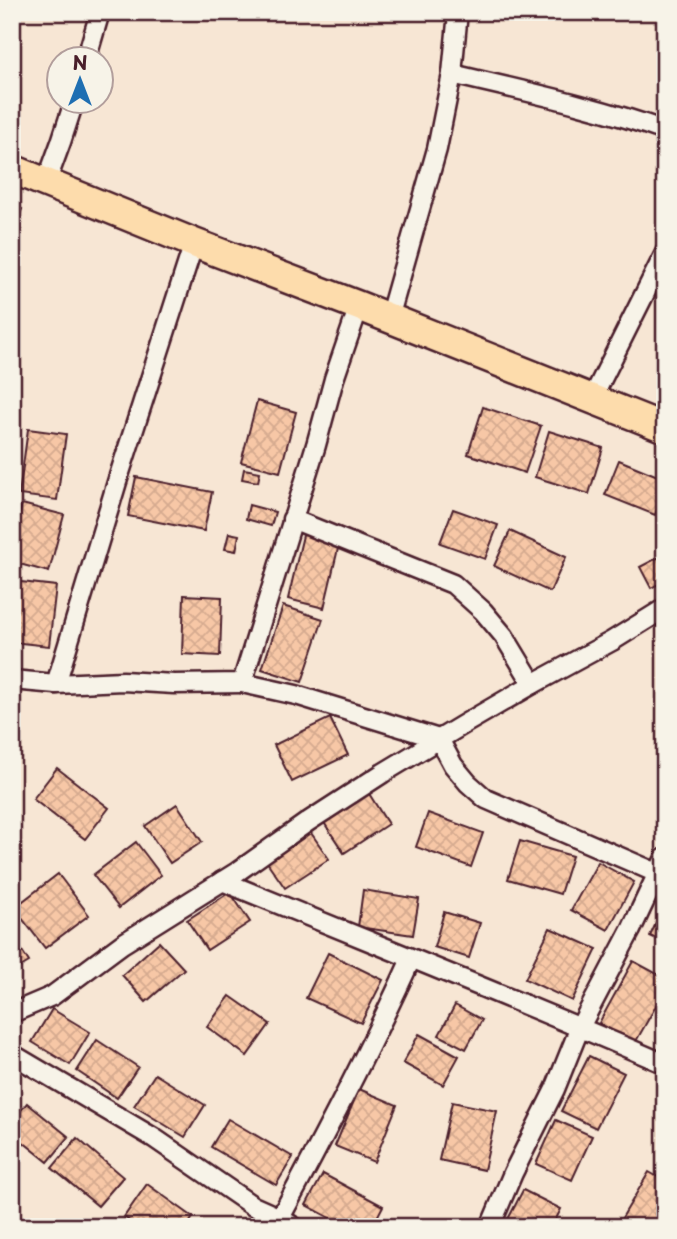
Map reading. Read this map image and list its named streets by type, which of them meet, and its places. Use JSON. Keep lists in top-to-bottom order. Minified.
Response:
{"north":"top"}
